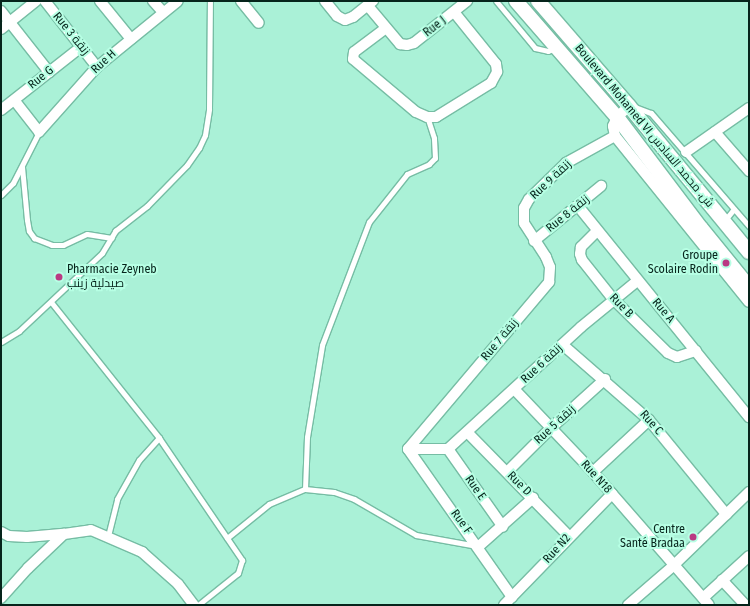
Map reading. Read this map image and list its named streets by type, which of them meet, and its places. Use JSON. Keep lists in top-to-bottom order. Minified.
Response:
{"streets":{"main road":["Boulevard Mohamed VI ش. محمد السادس"],"street":["Rue J","Rue 3 زنقة","Rue H","Rue G","Rue 9 زنقة","Rue 8 زنقة","Rue B","Rue A","Rue 7 زنقة","Rue 6 زنقة","Rue C","Rue 5 زنقة","Rue N18","Rue D","Rue E","Rue F","Rue N2"]},"crossings":[["Rue 3 زنقة","Rue H"],["Rue 3 زنقة","Rue G"],["Rue 9 زنقة","Rue 7 زنقة"],["Rue 8 زنقة","Rue A"],["Rue 8 زنقة","Rue 7 زنقة"],["Rue B","Rue A"],["Rue B","Rue 6 زنقة"],["Rue A","Rue 6 زنقة"],["Rue 7 زنقة","Rue F"],["Rue 6 زنقة","Rue C"],["Rue 6 زنقة","Rue N18"],["Rue 6 زنقة","Rue D"],["Rue 6 زنقة","Rue E"],["Rue C","Rue 5 زنقة"],["Rue 5 زنقة","Rue N18"],["Rue 5 زنقة","Rue D"],["Rue N18","Rue N2"],["Rue D","Rue N2"],["Rue F","Rue N2"]],"places":["Groupe Scolaire Rodin","Pharmacie Zeyneb صيدلية زينب","Centre Santé Bradaa"]}
